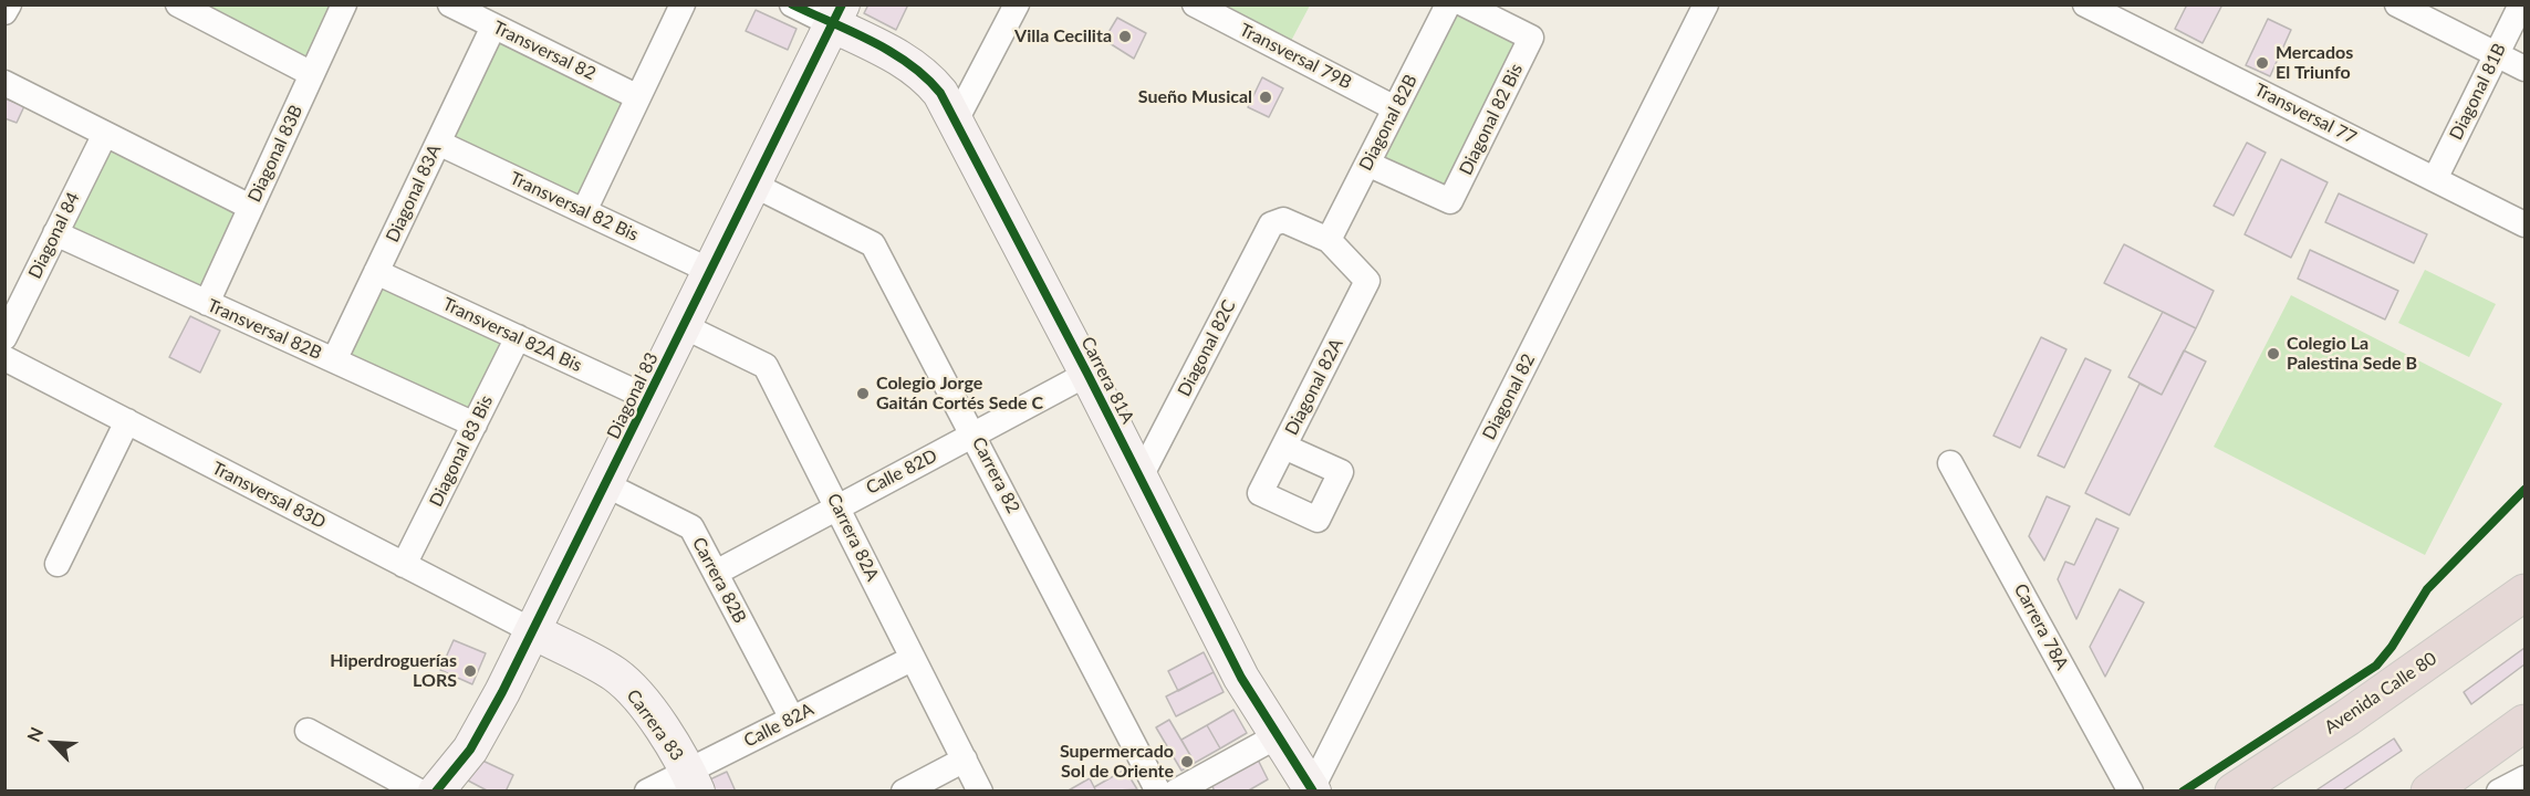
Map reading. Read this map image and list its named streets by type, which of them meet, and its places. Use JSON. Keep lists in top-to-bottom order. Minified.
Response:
{"streets":{"highway":["Avenida Calle 80"],"street":["Transversal 82","Transversal 79B","Diagonal 81B","Transversal 77","Diagonal 82 Bis","Diagonal 82B","Diagonal 83B","Diagonal 83A","Transversal 82 Bis","Diagonal 84","Transversal 82B","Transversal 82A Bis","Diagonal 82C","Carrera 81A","Diagonal 82A","Diagonal 83","Diagonal 82","Diagonal 83 Bis","Calle 82D","Carrera 82","Transversal 83D","Carrera 82A","Carrera 82B","Carrera 78A","Carrera 83","Calle 82A"]},"crossings":[["Transversal 82","Diagonal 83A"],["Transversal 79B","Diagonal 82B"],["Diagonal 81B","Transversal 77"],["Diagonal 82 Bis","Diagonal 82B"],["Diagonal 82B","Diagonal 82C"],["Diagonal 82B","Diagonal 82A"],["Diagonal 83B","Transversal 82B"],["Diagonal 83A","Transversal 82 Bis"],["Diagonal 83A","Transversal 82B"],["Diagonal 83A","Transversal 82A Bis"],["Transversal 82 Bis","Diagonal 83"],["Diagonal 84","Transversal 82B"],["Transversal 82B","Diagonal 83 Bis"],["Transversal 82A Bis","Diagonal 83"],["Transversal 82A Bis","Diagonal 83 Bis"],["Diagonal 82C","Carrera 81A"],["Diagonal 82C","Diagonal 82A"],["Carrera 81A","Diagonal 83"],["Carrera 81A","Diagonal 82"],["Carrera 81A","Calle 82D"],["Diagonal 83","Carrera 82"],["Diagonal 83","Transversal 83D"],["Diagonal 83","Carrera 82A"],["Diagonal 83","Carrera 82B"],["Diagonal 83","Carrera 83"],["Diagonal 83 Bis","Transversal 83D"],["Calle 82D","Carrera 82"],["Calle 82D","Carrera 82A"],["Calle 82D","Carrera 82B"],["Transversal 83D","Carrera 83"],["Carrera 82A","Calle 82A"],["Carrera 82B","Calle 82A"],["Carrera 83","Calle 82A"]],"places":["Villa Cecilita","Mercados El Triunfo","Sueño Musical","Colegio La Palestina Sede B","Colegio Jorge Gaitán Cortés Sede C","Hiperdroguerías LORS","Supermercado Sol de Oriente"],"north":"top left"}
